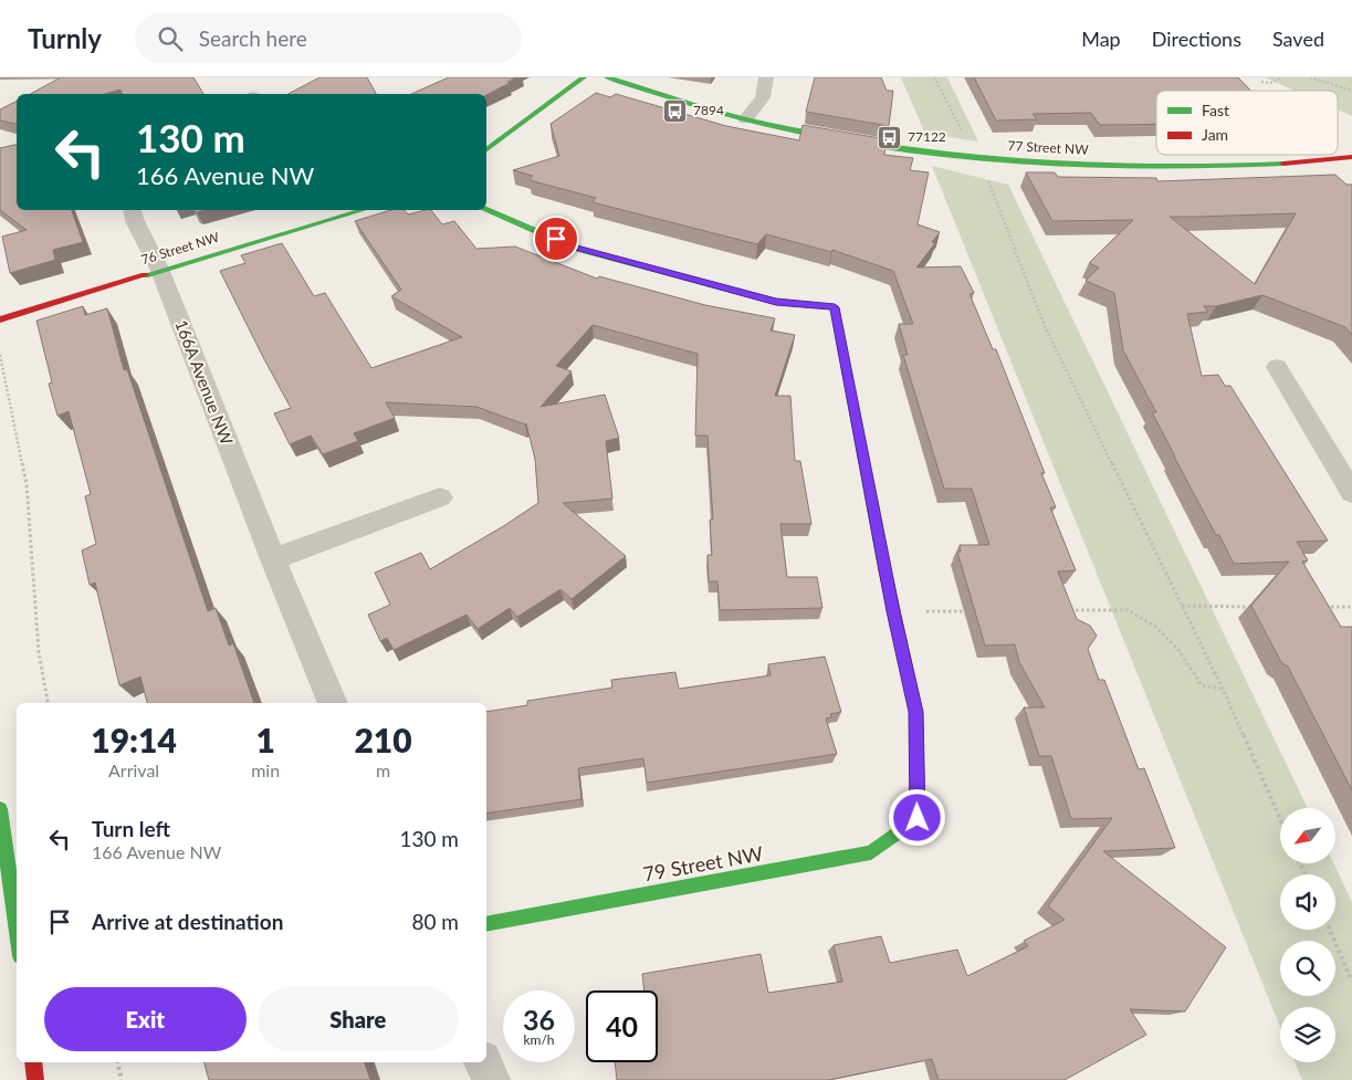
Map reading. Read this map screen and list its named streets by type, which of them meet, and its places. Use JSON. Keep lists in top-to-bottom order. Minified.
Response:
{"streets":{"street":["77 Street NW","76 Street NW","166A Avenue NW","79 Street NW"]},"crossings":[["76 Street NW","166A Avenue NW"]],"places":{"bus stop":["7894","77122"]},"legend":["Fast","Jam"],"north":"bottom left","page":{"header":"Turnly","search":"Search here","nav":["Map","Directions","Saved"],"turn":["130 m","166 Avenue NW"],"eta":["19:14","Arrival","1","min","210","m"],"list":[{"name":"Turn left","note":"166 Avenue NW","value":"130 m"},{"name":"Arrive at destination","value":"80 m"}],"buttons":["Exit","Share"],"speed":"36 km/h","limit":"40"}}
